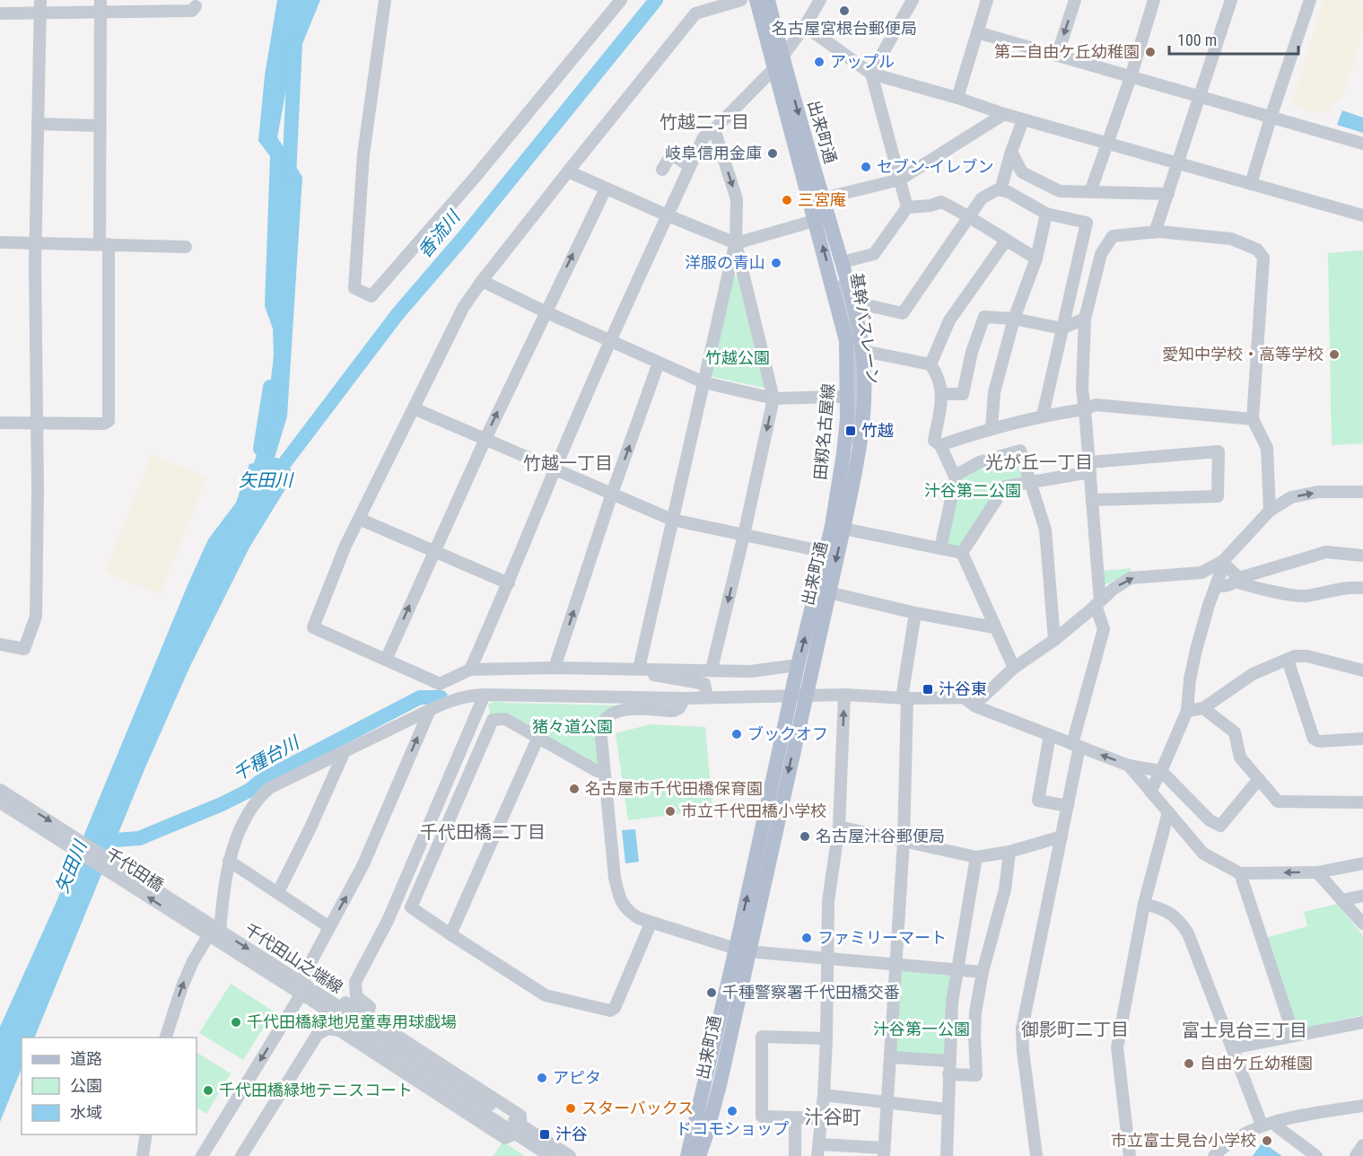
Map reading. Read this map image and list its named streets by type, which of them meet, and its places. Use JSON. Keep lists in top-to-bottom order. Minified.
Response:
{"streets":{"main road":["出来町通","田籾名古屋線"],"street":["基幹バスレーン","千代田橋","千代田山之端線"]},"crossings":[["出来町通","基幹バスレーン"],["出来町通","田籾名古屋線"],["基幹バスレーン","田籾名古屋線"],["千代田橋","千代田山之端線"]],"one_way":["千代田橋"],"districts":["竹越二丁目","光が丘一丁目","竹越一丁目","千代田橋二丁目","御影町二丁目","富士見台三丁目","汁谷町"],"water":["香流川","矢田川","千種台川"],"parks":["竹越公園","汁谷第二公園","猪々道公園","汁谷第一公園"],"places":{"other":["名古屋宮根台郵便局","第二自由ケ丘幼稚園","アップル","岐阜信用金庫","セブン-イレブン","三宮庵","洋服の青山","愛知中学校・高等学校","ブックオフ","名古屋市千代田橋保育園","市立千代田橋小学校","名古屋汁谷郵便局","ファミリーマート","千種警察署千代田橋交番","千代田橋緑地児童専用球戯場","自由ケ丘幼稚園","アピタ","千代田橋緑地テニスコート","スターバックス","ドコモショップ","市立富士見台小学校"],"transit":["竹越","汁谷東","汁谷"]},"legend":["道路","公園","水域"],"scale_bar":"100 m"}
